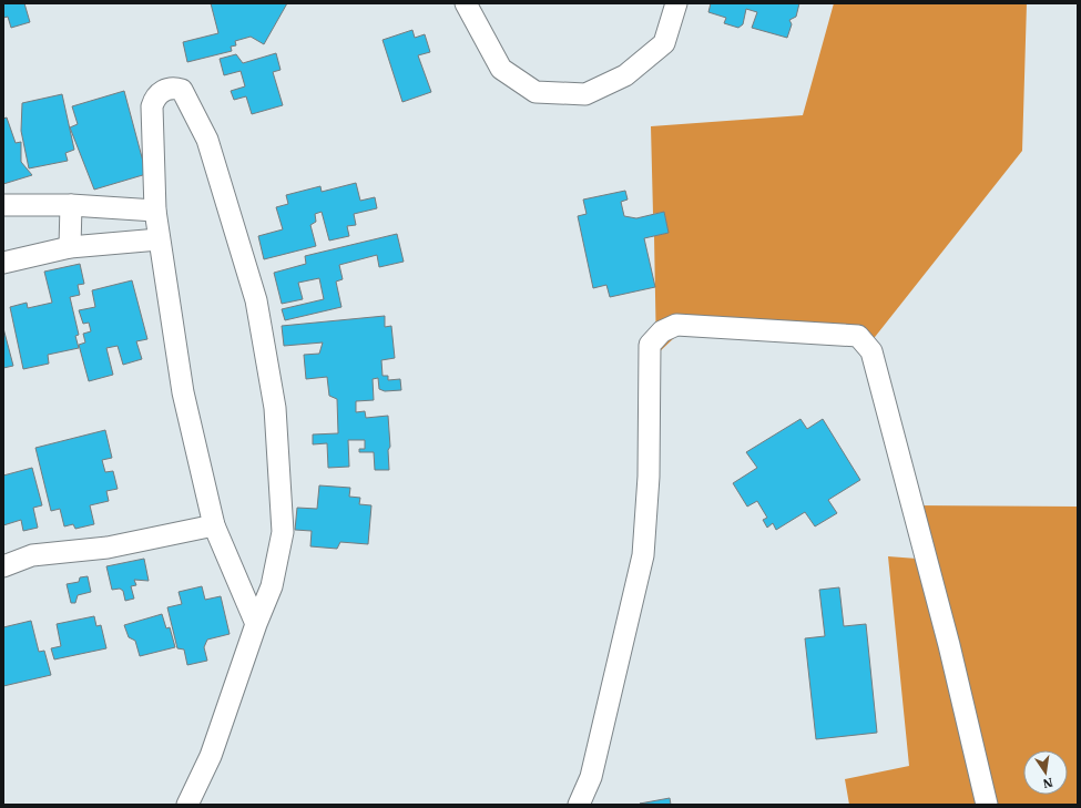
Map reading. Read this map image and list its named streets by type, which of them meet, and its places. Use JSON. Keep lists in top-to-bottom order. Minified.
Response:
{"north":"bottom"}
